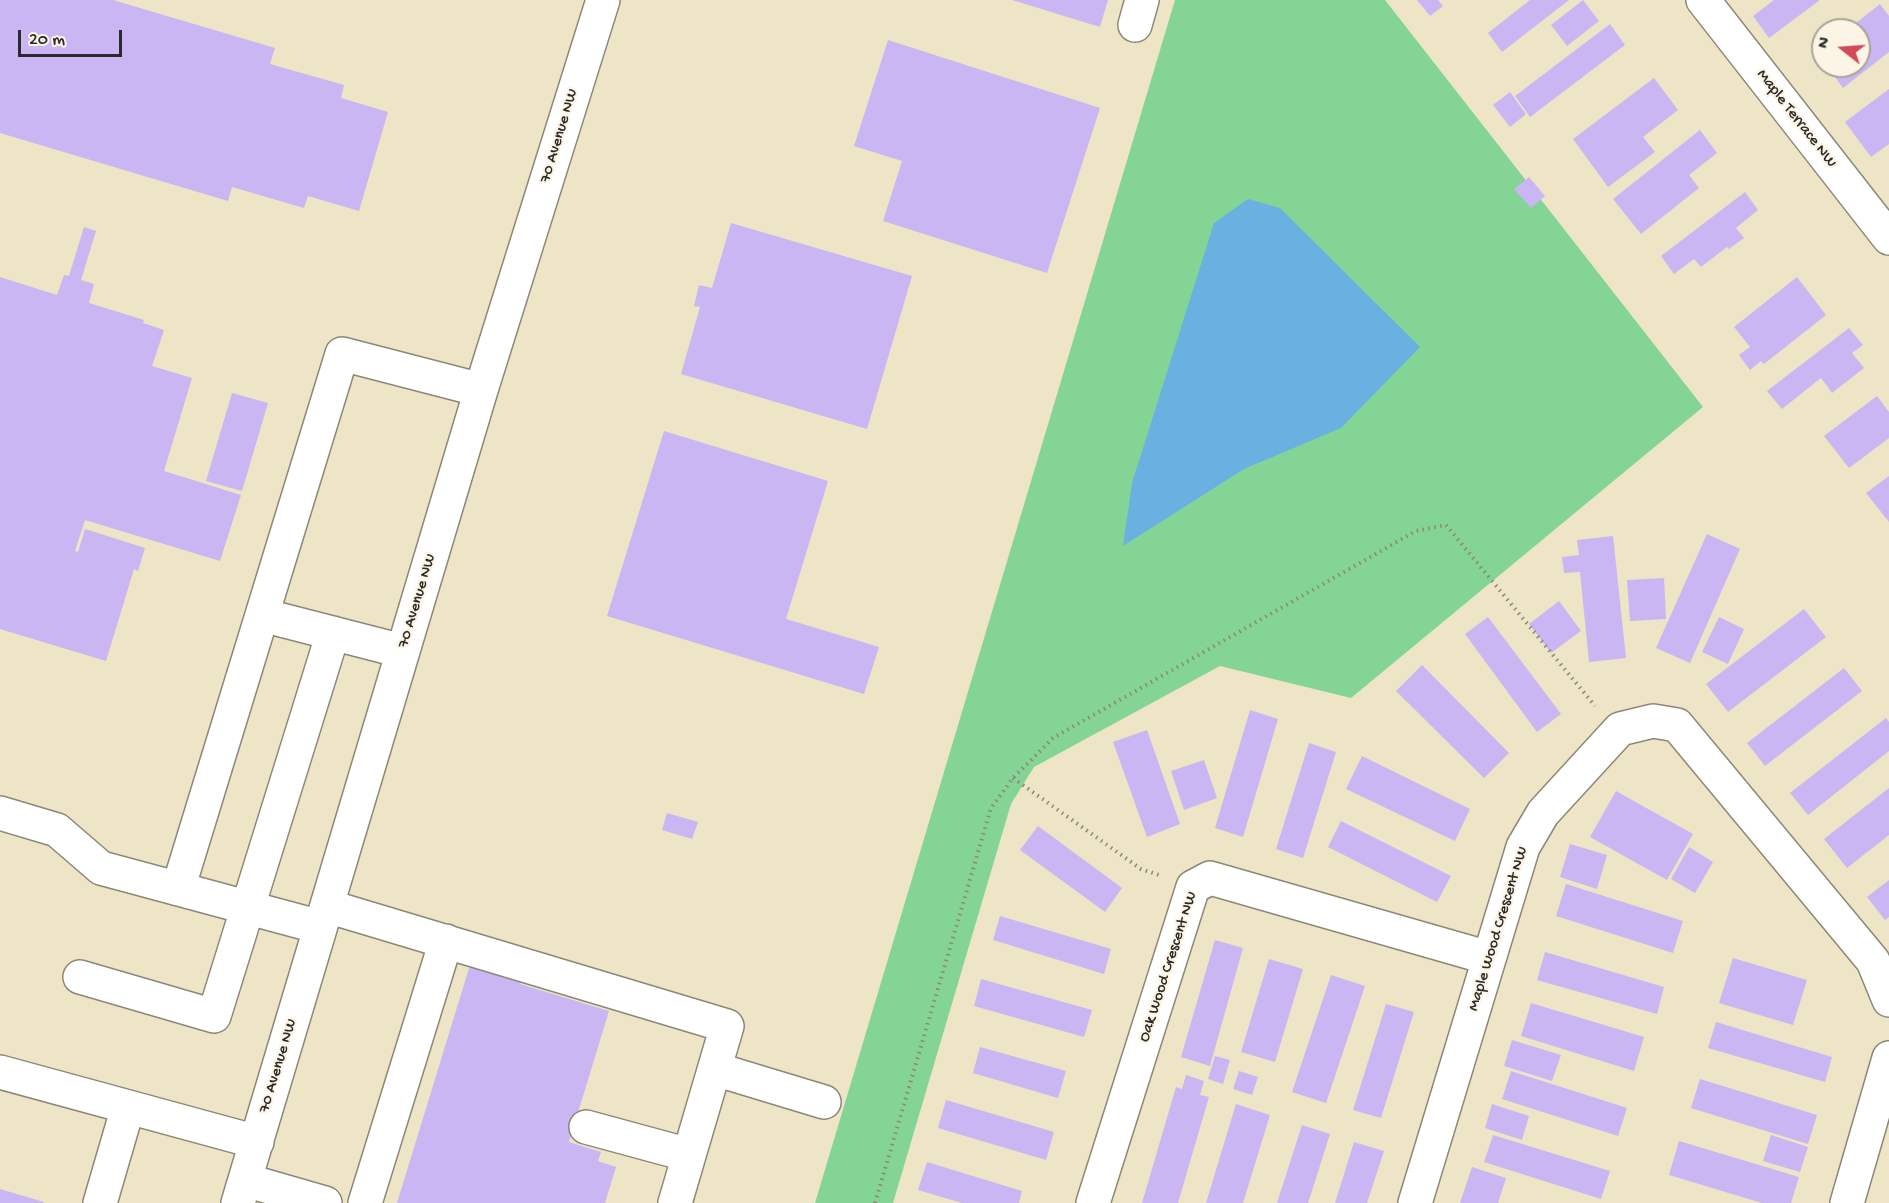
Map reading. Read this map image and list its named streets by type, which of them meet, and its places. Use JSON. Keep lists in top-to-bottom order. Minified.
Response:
{"streets":{"street":["Maple Terrace NW","70 Avenue NW","Maple Wood Crescent NW","Oak Wood Crescent NW"]},"crossings":[["Maple Wood Crescent NW","Oak Wood Crescent NW"]],"scale_bar":"20 m","north":"left"}
